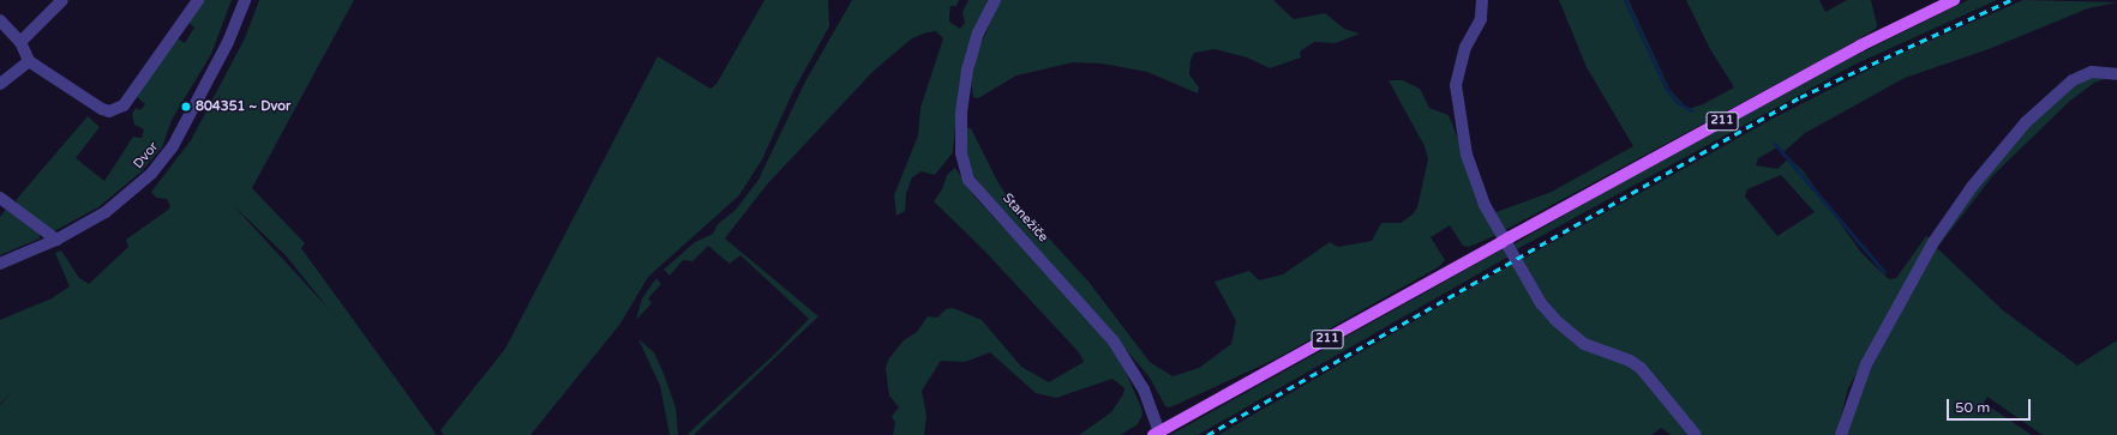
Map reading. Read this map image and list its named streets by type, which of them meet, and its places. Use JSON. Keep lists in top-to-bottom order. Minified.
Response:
{"streets":{"main road":["211"],"street":["Dvor","Stanežiče"]},"crossings":[["211","Stanežiče"]],"places":["804351 ~ Dvor"],"scale_bar":"50 m"}
